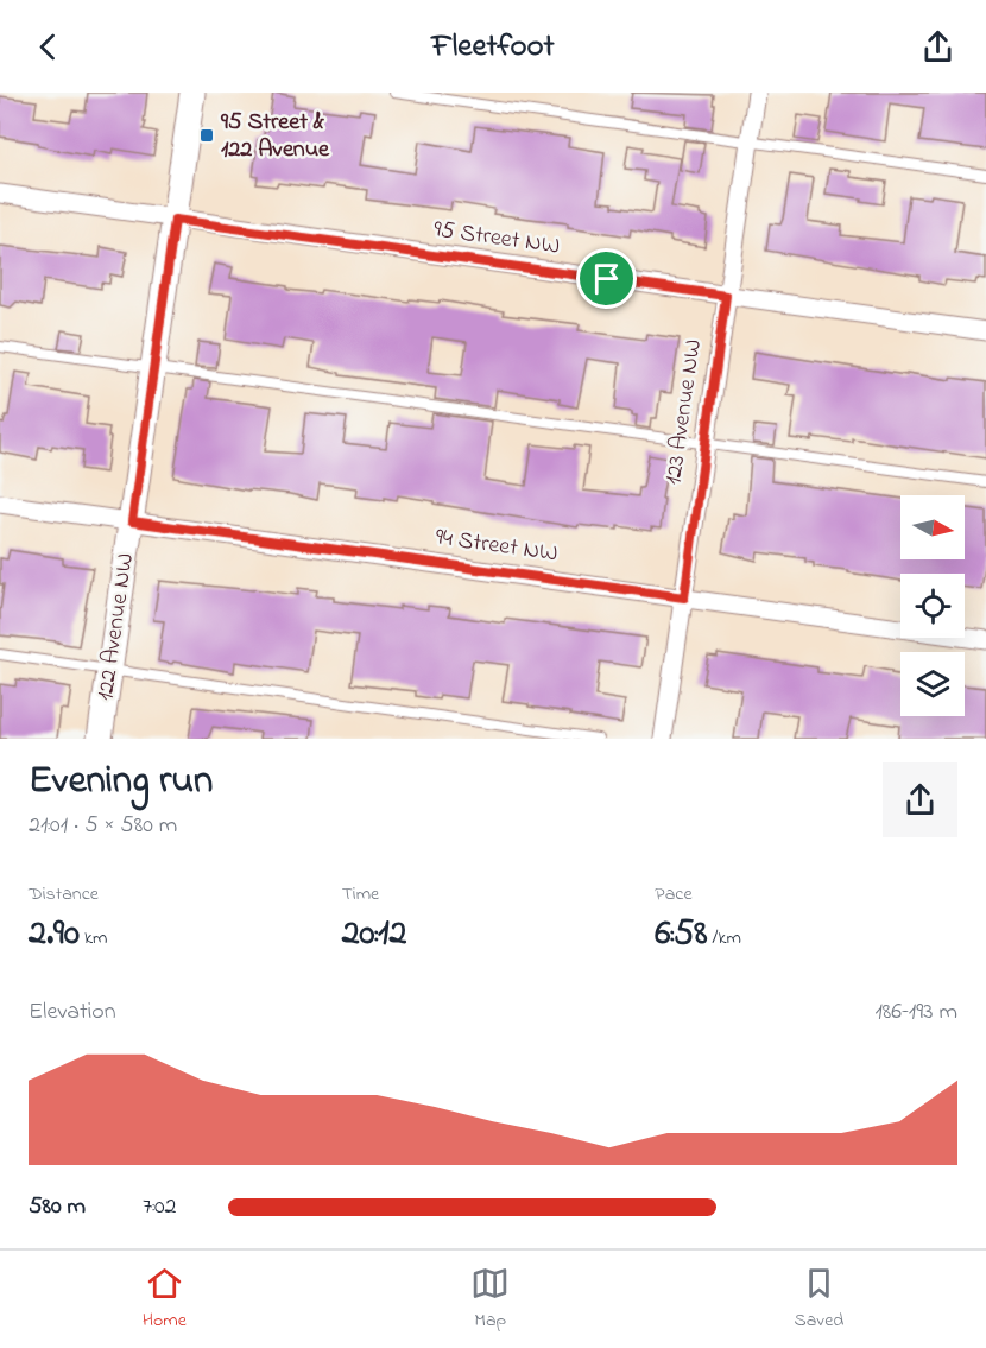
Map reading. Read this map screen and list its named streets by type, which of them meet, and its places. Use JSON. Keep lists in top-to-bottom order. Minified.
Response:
{"streets":{"street":["95 Street NW","123 Avenue NW","94 Street NW","122 Avenue NW"]},"crossings":[["95 Street NW","123 Avenue NW"],["95 Street NW","122 Avenue NW"],["123 Avenue NW","94 Street NW"],["94 Street NW","122 Avenue NW"]],"places":{"transit":["95 Street & 122 Avenue"]},"north":"right","page":{"header":"Fleetfoot","heading":["Evening run","21:01 · 5 × 580 m"],"stats":[["Distance","2.90 km"],["Time","20:12"],["Pace","6:58 /km"]],"chart":["Elevation","186–193 m"],"list":[{"name":"580 m","note":"7:02"}],"tabs":["Home","Map","Saved"]}}
